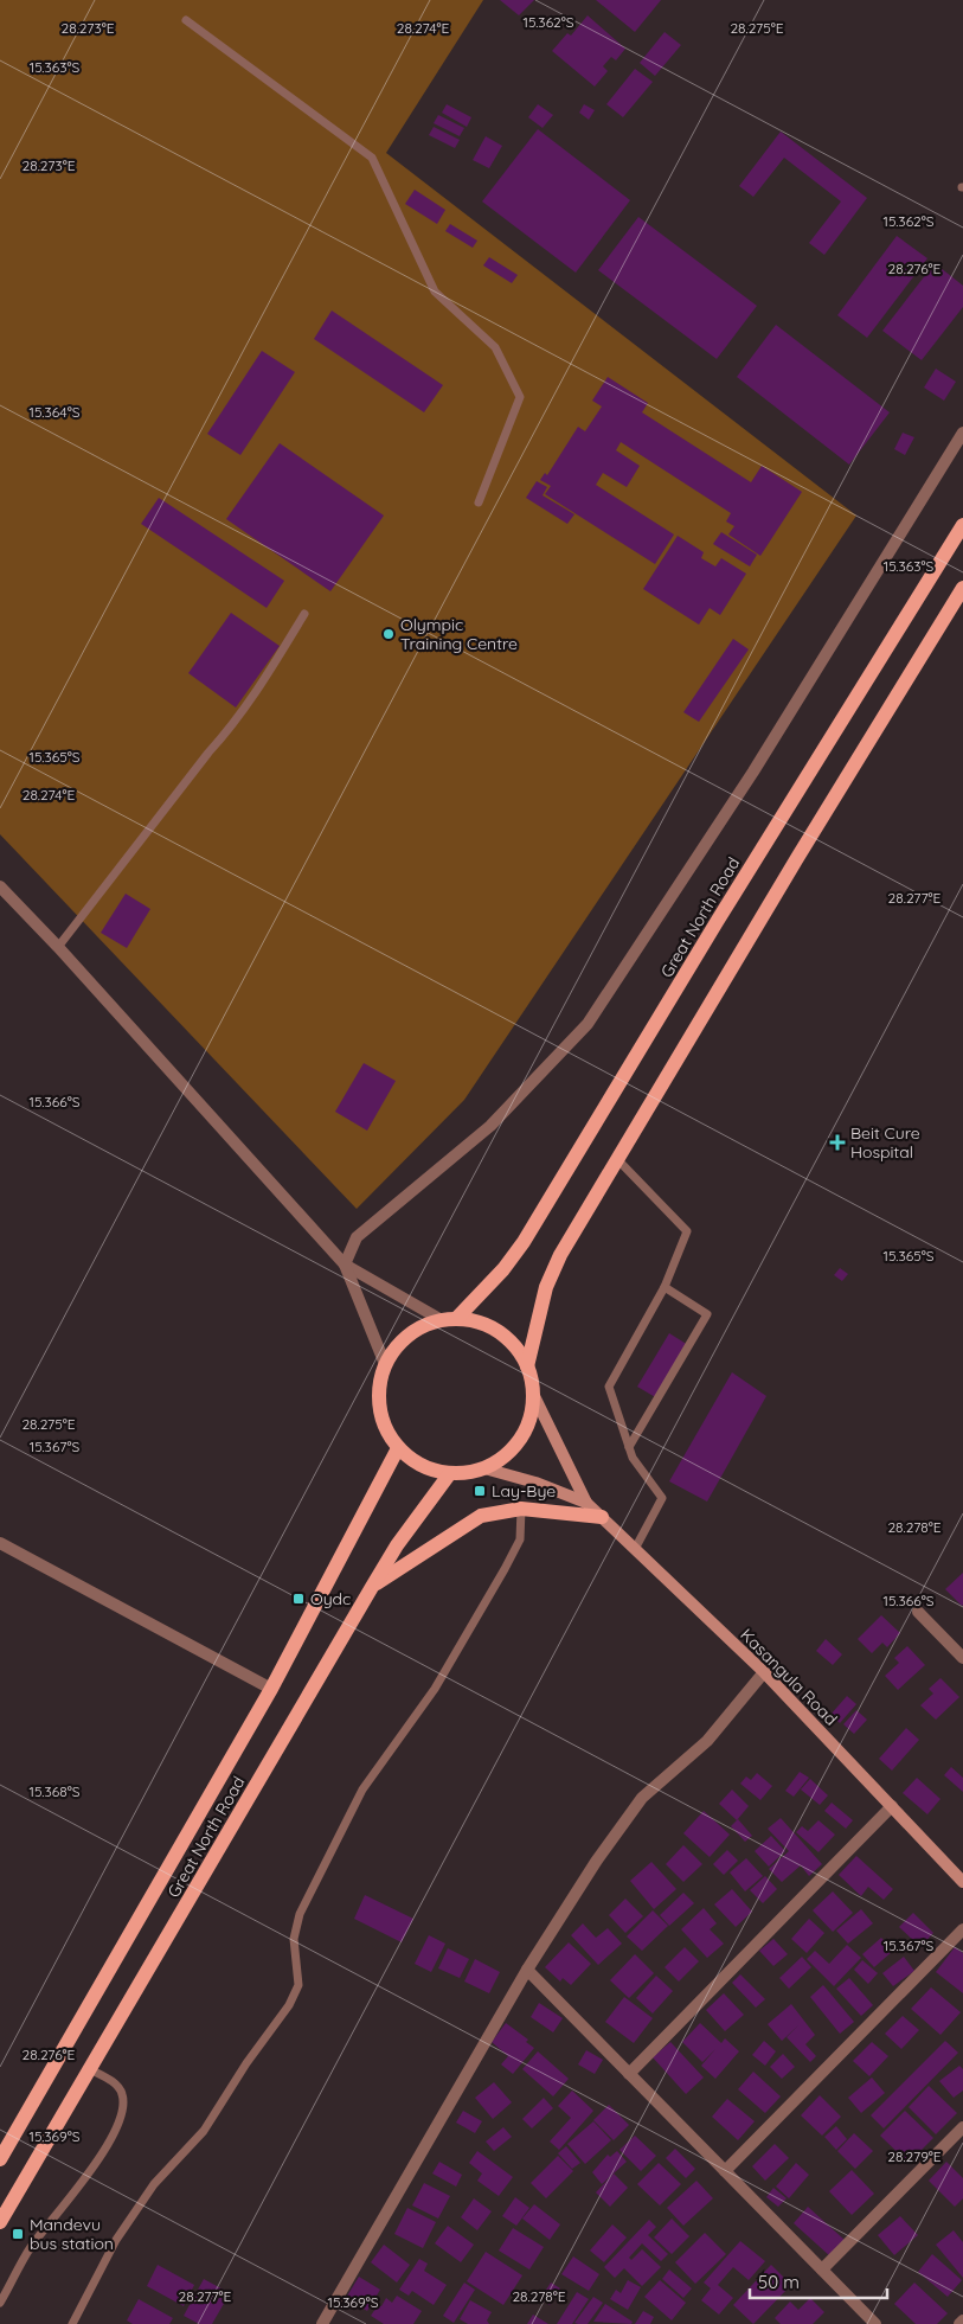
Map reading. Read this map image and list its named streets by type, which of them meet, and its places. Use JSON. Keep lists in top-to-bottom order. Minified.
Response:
{"streets":{"main road":["Great North Road","Kasangula Road"]},"crossings":[["Great North Road","Kasangula Road"]],"places":{"other":["Olympic Training Centre"],"health":["Beit Cure Hospital"],"transit":["Lay-Bye","Oydc","Mandevu bus station"]},"scale_bar":"50 m","coordinates":["15.362°S","28.273°E","28.274°E","28.275°E","15.363°S","28.276°E","15.364°S","15.365°S","28.277°E","15.366°S","15.367°S","28.278°E","15.368°S","15.369°S","28.279°E"]}
